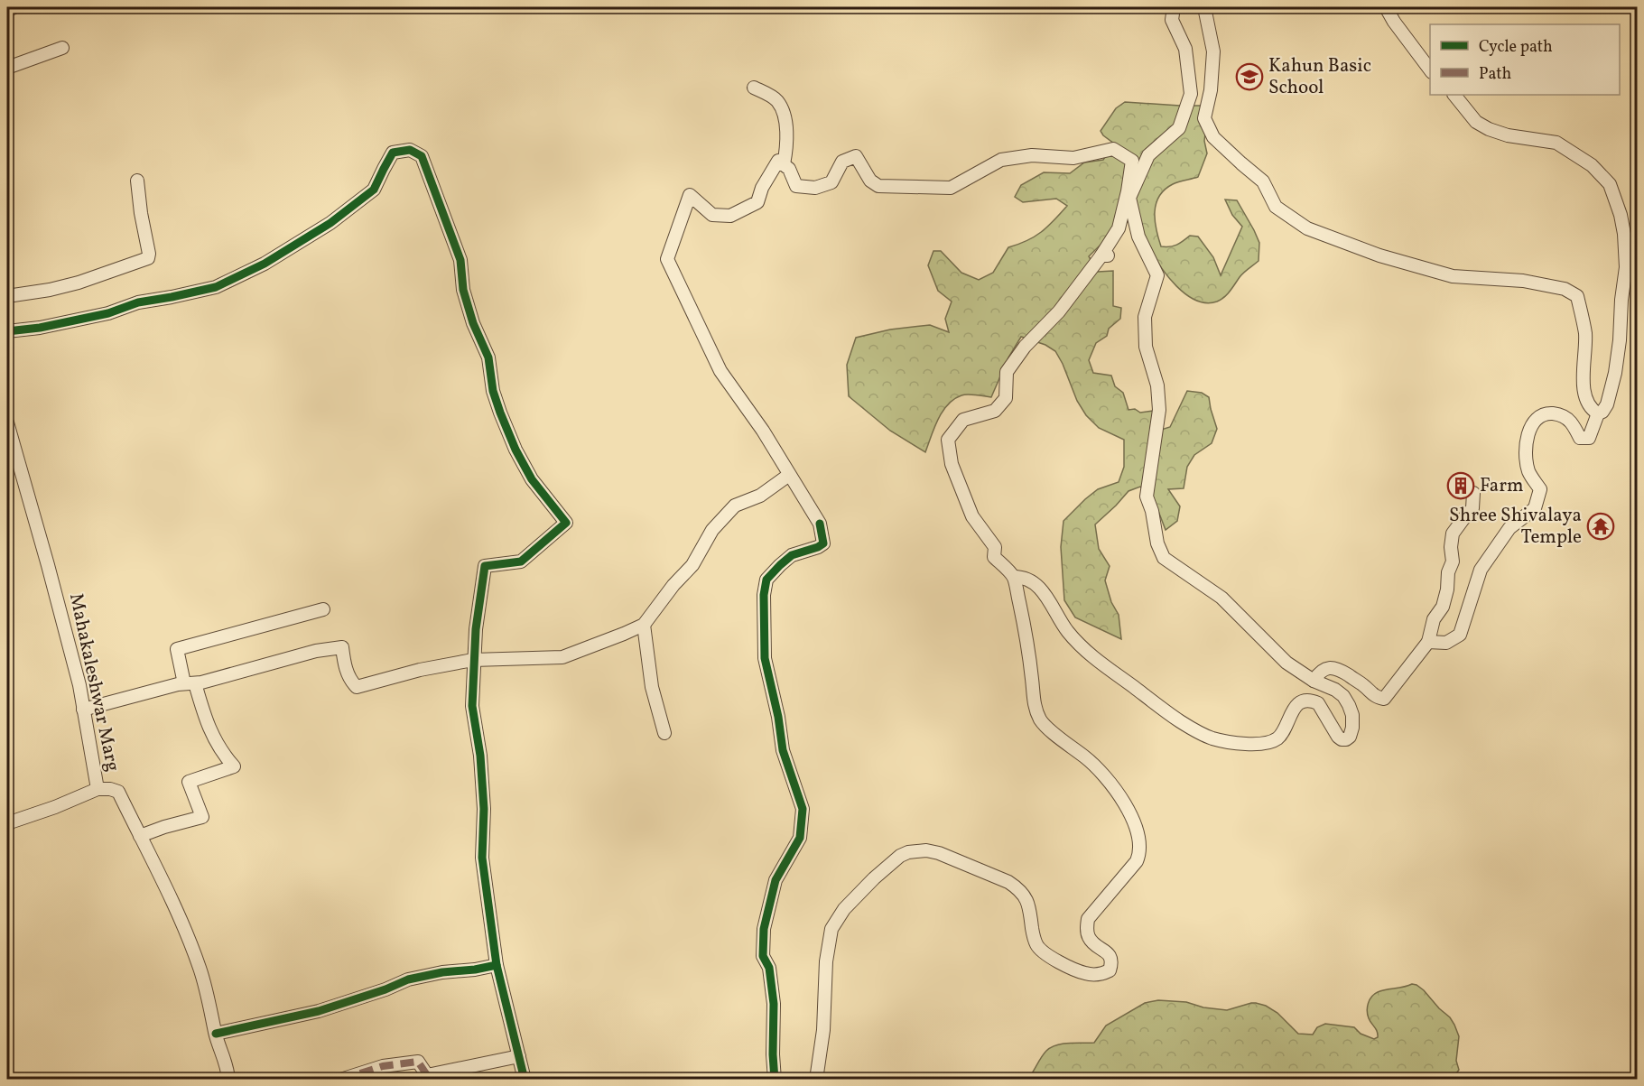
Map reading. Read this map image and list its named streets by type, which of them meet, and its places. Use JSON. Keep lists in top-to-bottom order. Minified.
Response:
{"streets":{"street":["Mahakaleshwar Marg"]},"places":{"school or university":["Kahun Basic School"],"building":["Farm"],"temple":["Shree Shivalaya Temple"]},"legend":["Cycle path","Path"]}
